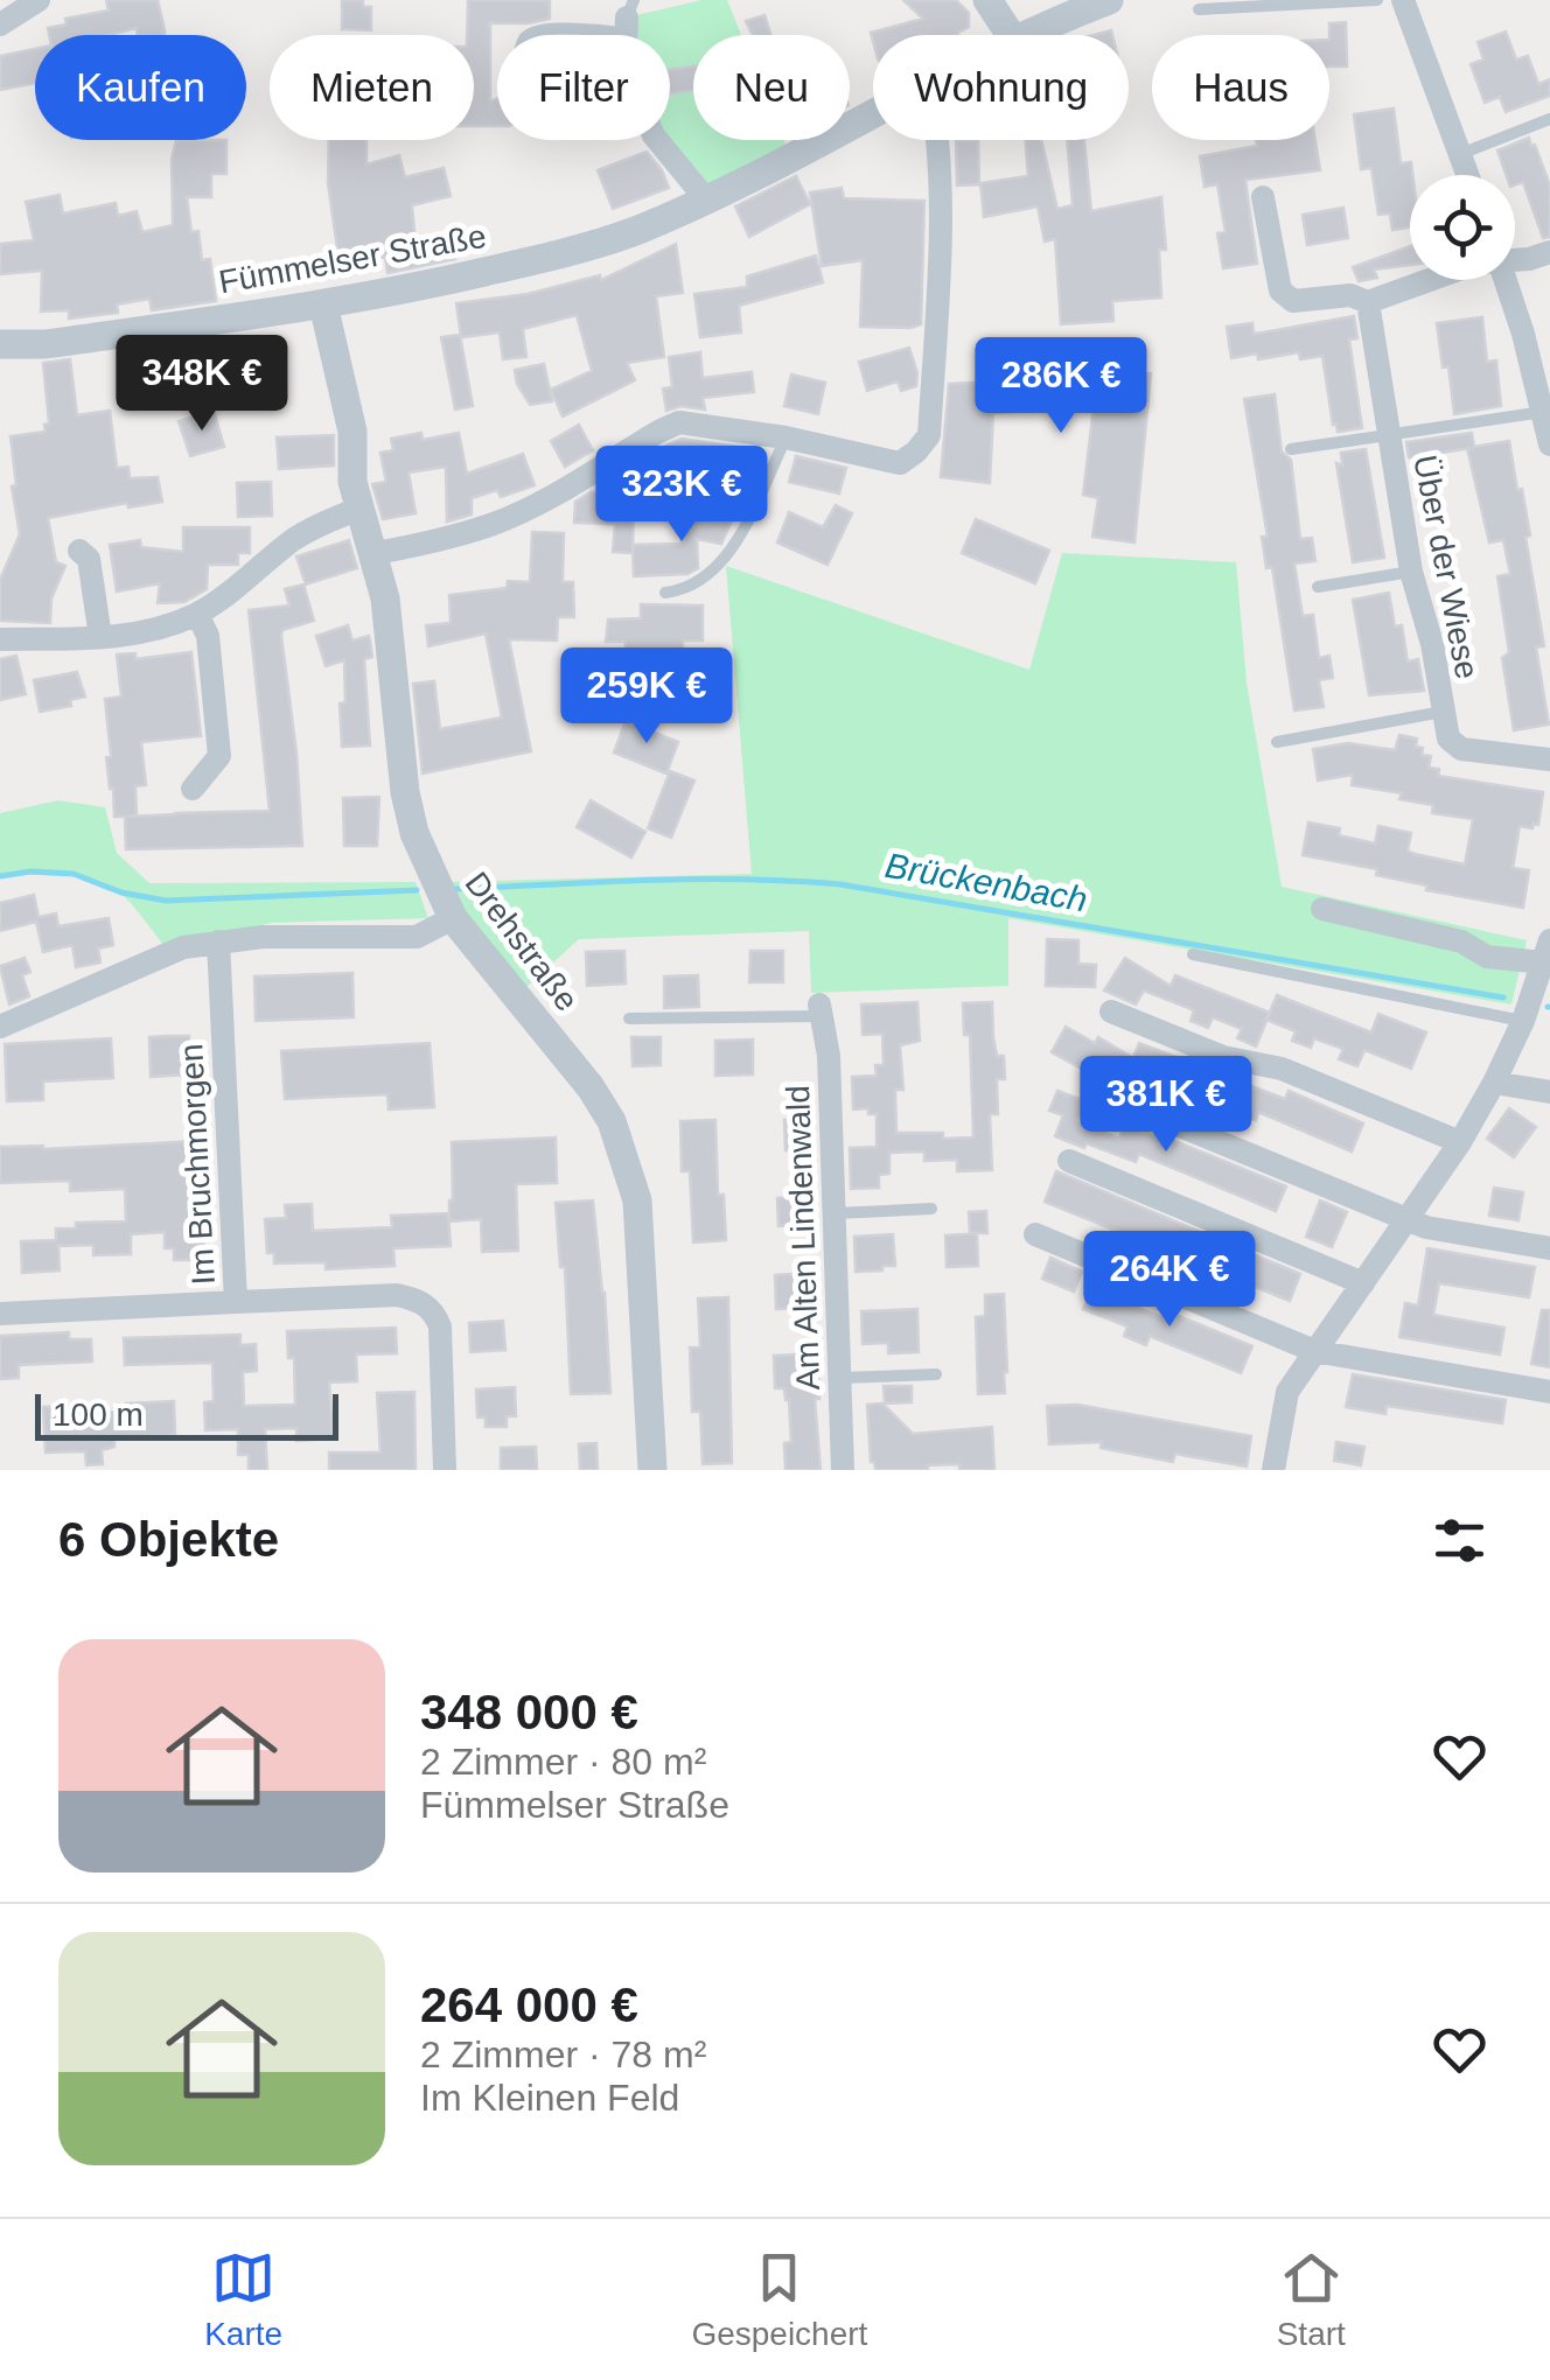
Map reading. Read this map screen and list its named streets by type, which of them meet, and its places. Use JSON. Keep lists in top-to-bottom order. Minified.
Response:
{"streets":{"street":["Fümmelser Straße","Über der Wiese","Drehstraße","Im Bruchmorgen","Am Alten Lindenwald"]},"crossings":[["Fümmelser Straße","Drehstraße"]],"water":["Brückenbach"],"scale_bar":"100 m","page":{"chip":["Kaufen","Mieten","Filter","Neu","Wohnung","Haus"],"price":["348K €","286K €","323K €","259K €","381K €","264K €"],"scale":"100 m","heading":"6 Objekte","list":[{"name":"348 000 €","note":"2 Zimmer · 80 m² · Fümmelser Straße"},{"name":"264 000 €","note":"2 Zimmer · 78 m² · Im Kleinen Feld"}],"tabs":["Karte","Gespeichert","Start"]}}
